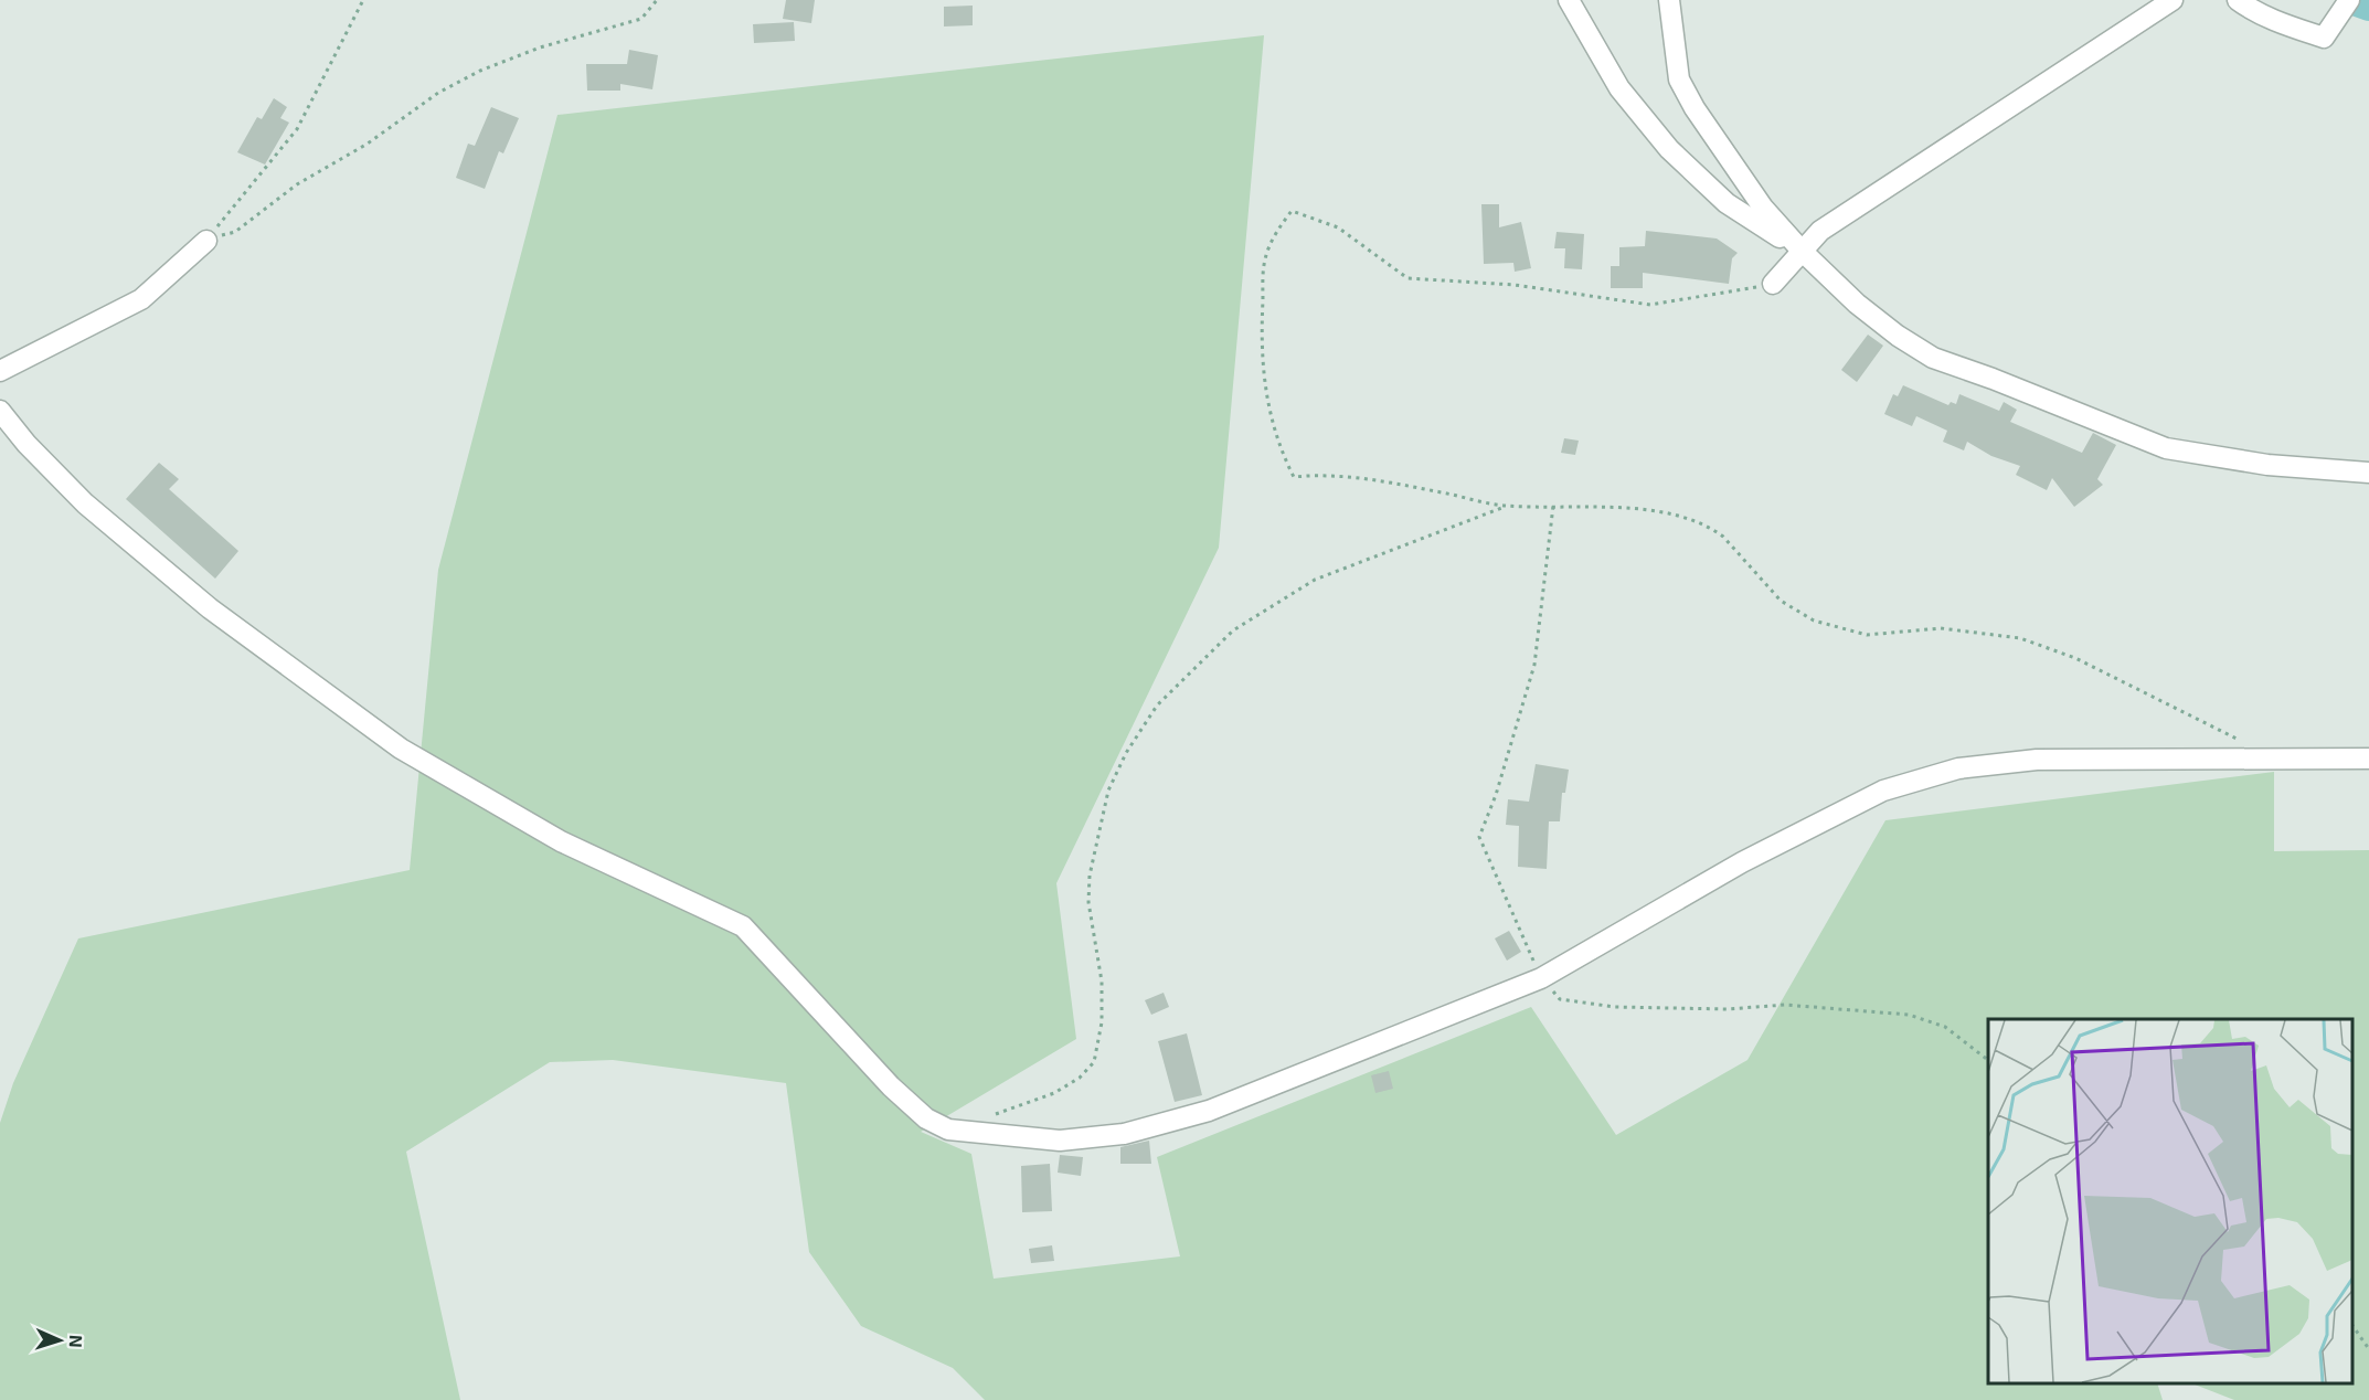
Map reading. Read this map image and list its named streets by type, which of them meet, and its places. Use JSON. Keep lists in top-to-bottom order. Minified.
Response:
{"north":"right"}
